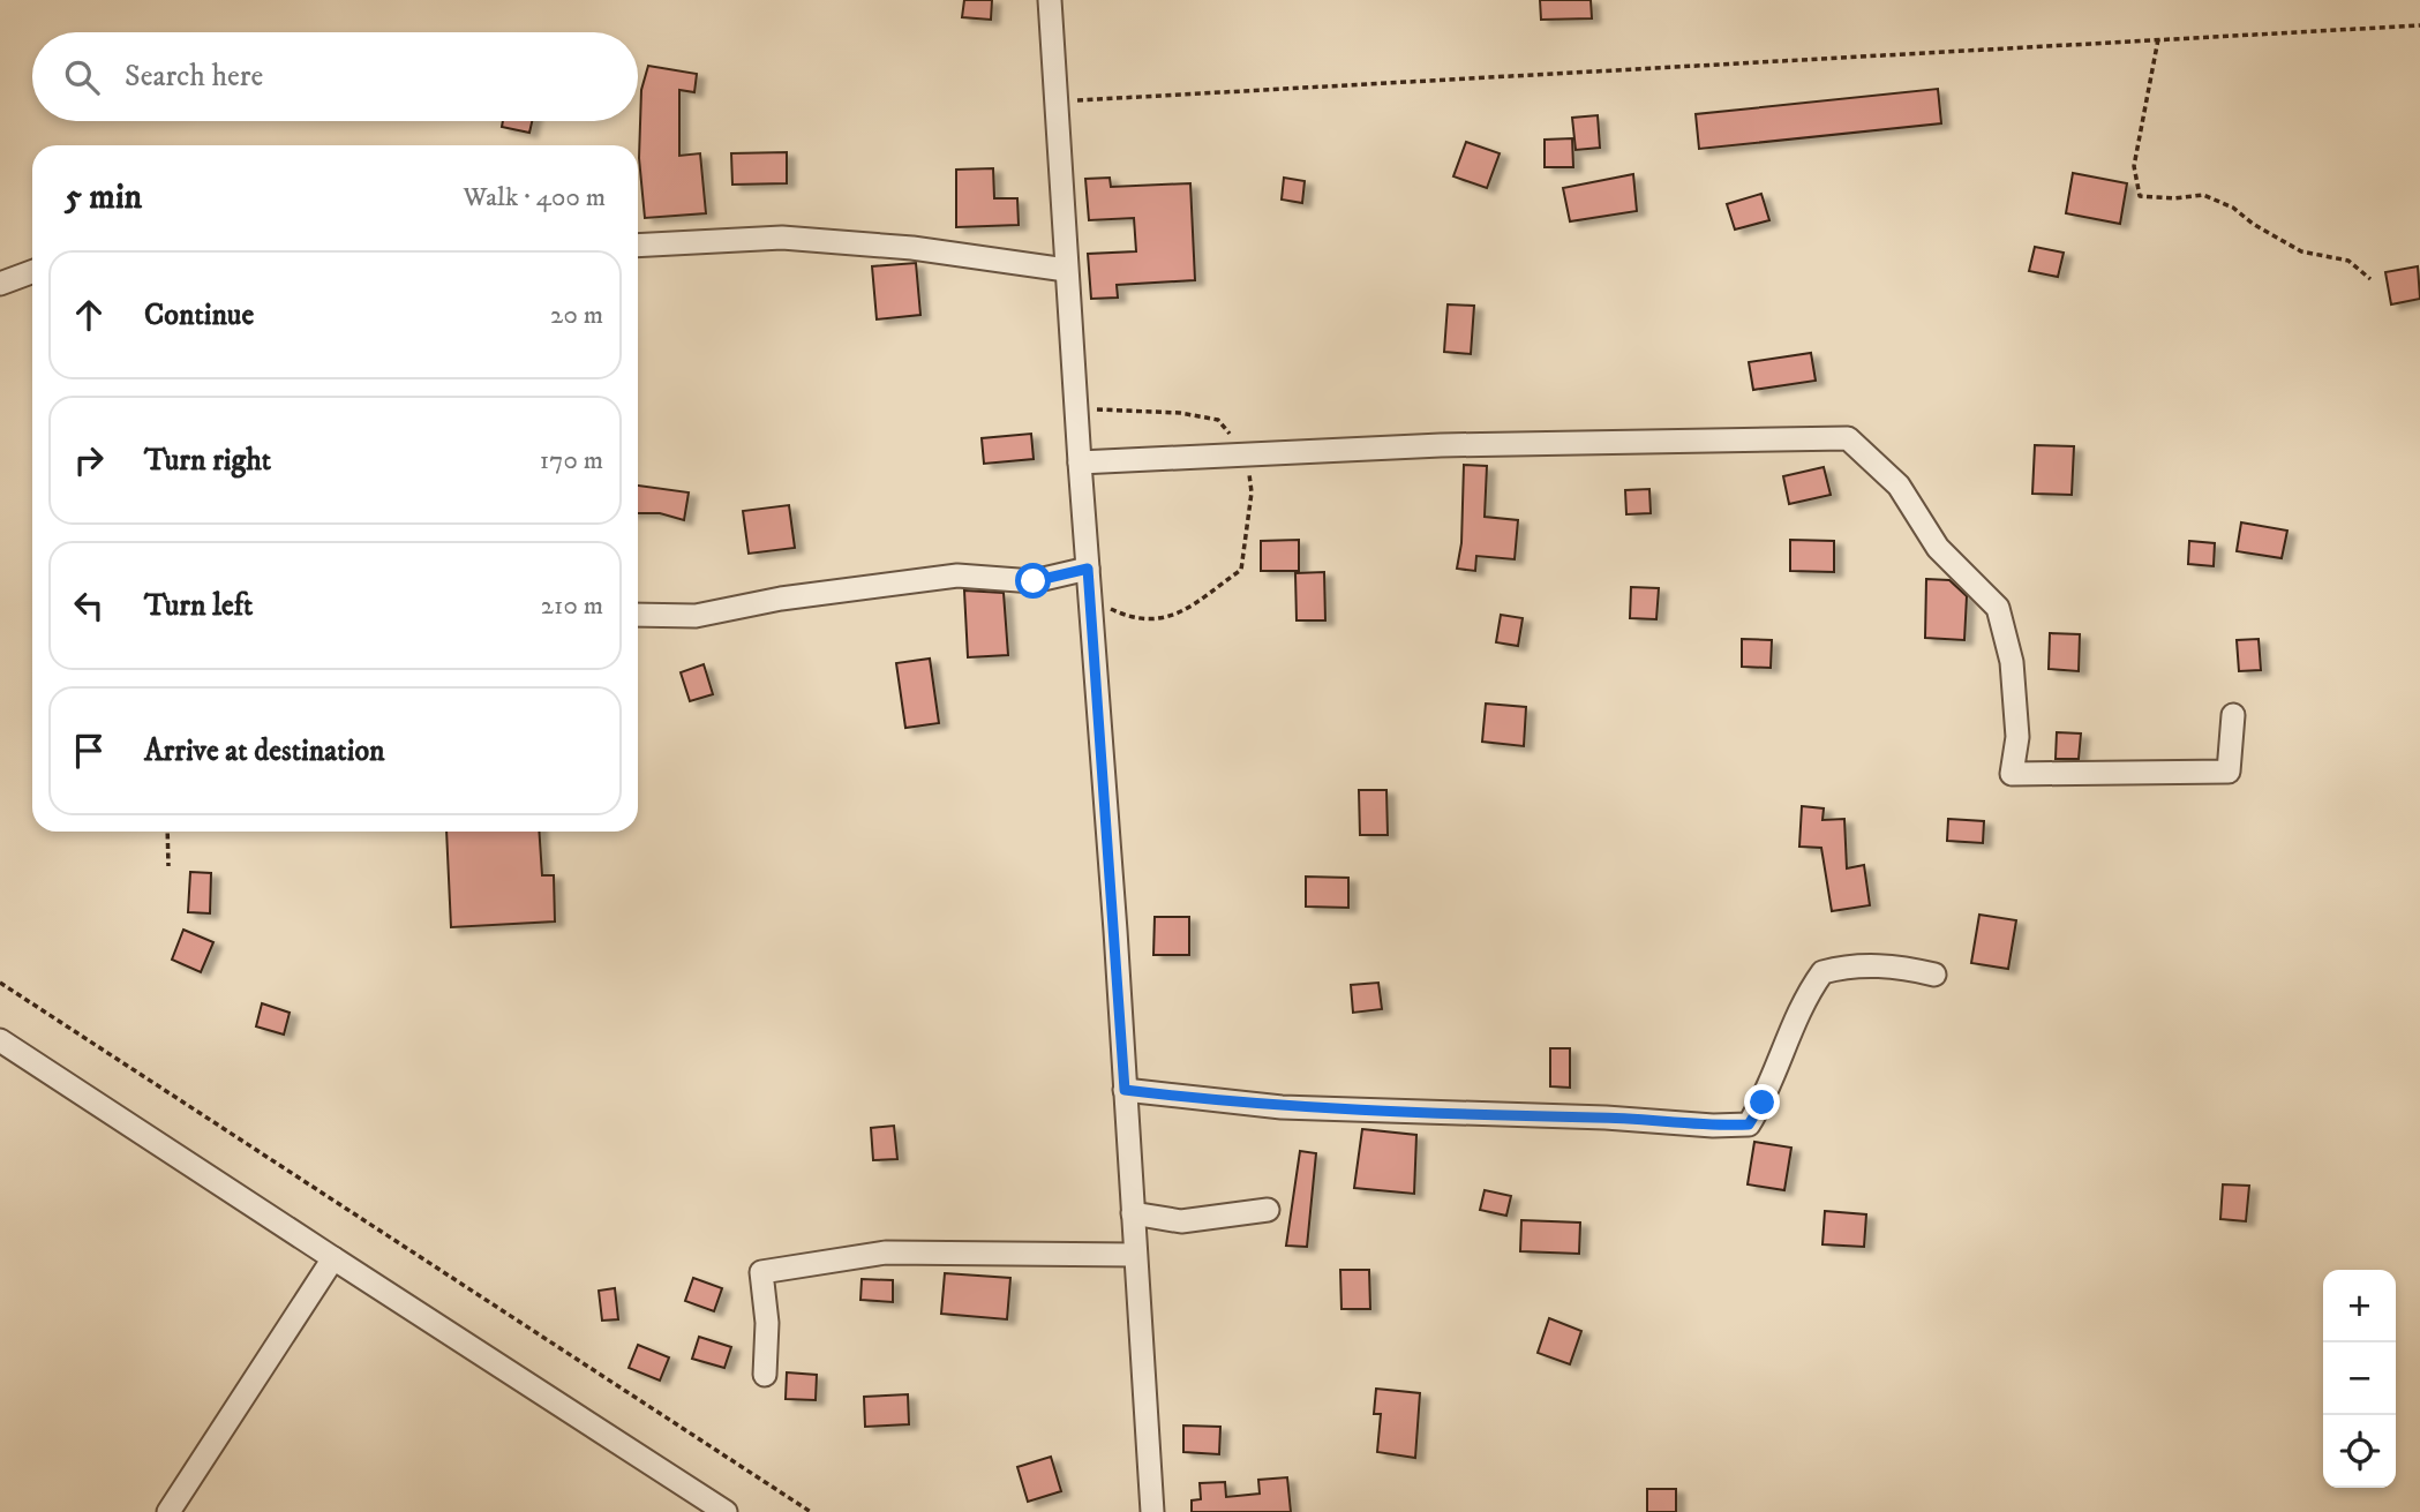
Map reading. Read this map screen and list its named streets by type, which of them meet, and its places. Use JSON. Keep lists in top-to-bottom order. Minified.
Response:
{"page":{"search":"Search here","heading":["5 min","Walk · 400 m"],"list":[["Continue","20 m"],["Turn right","170 m"],["Turn left","210 m"],"Arrive at destination"],"map_buttons":["+","−"]}}
